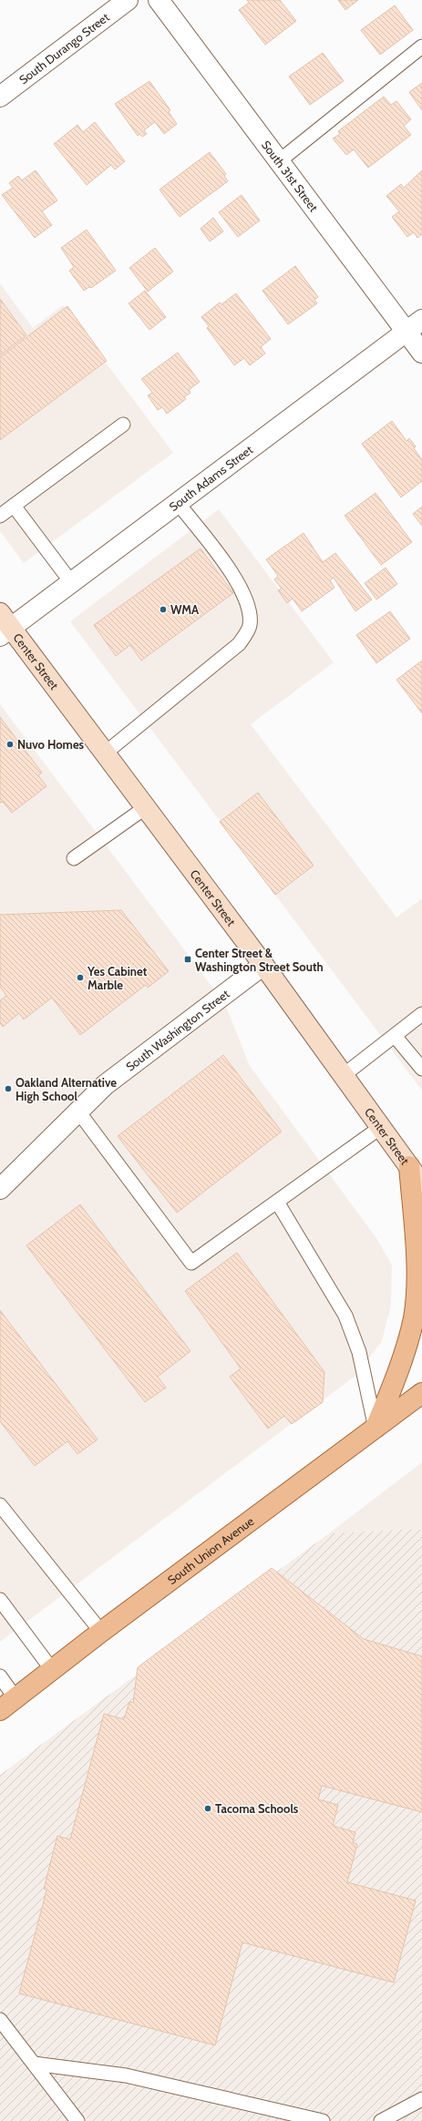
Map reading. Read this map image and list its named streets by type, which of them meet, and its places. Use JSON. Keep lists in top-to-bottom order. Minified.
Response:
{"streets":{"main road":["Center Street","South Union Avenue"],"street":["South Durango Street","South 31st Street","South Adams Street","South Washington Street"]},"crossings":[["South 31st Street","South Adams Street"],["South Adams Street","Center Street"],["Center Street","South Washington Street"]],"places":{"other":["WMA","Nuvo Homes","Yes Cabinet Marble","Oakland Alternative High School","Tacoma Schools"],"transit":["Center Street & Washington Street South"]}}
